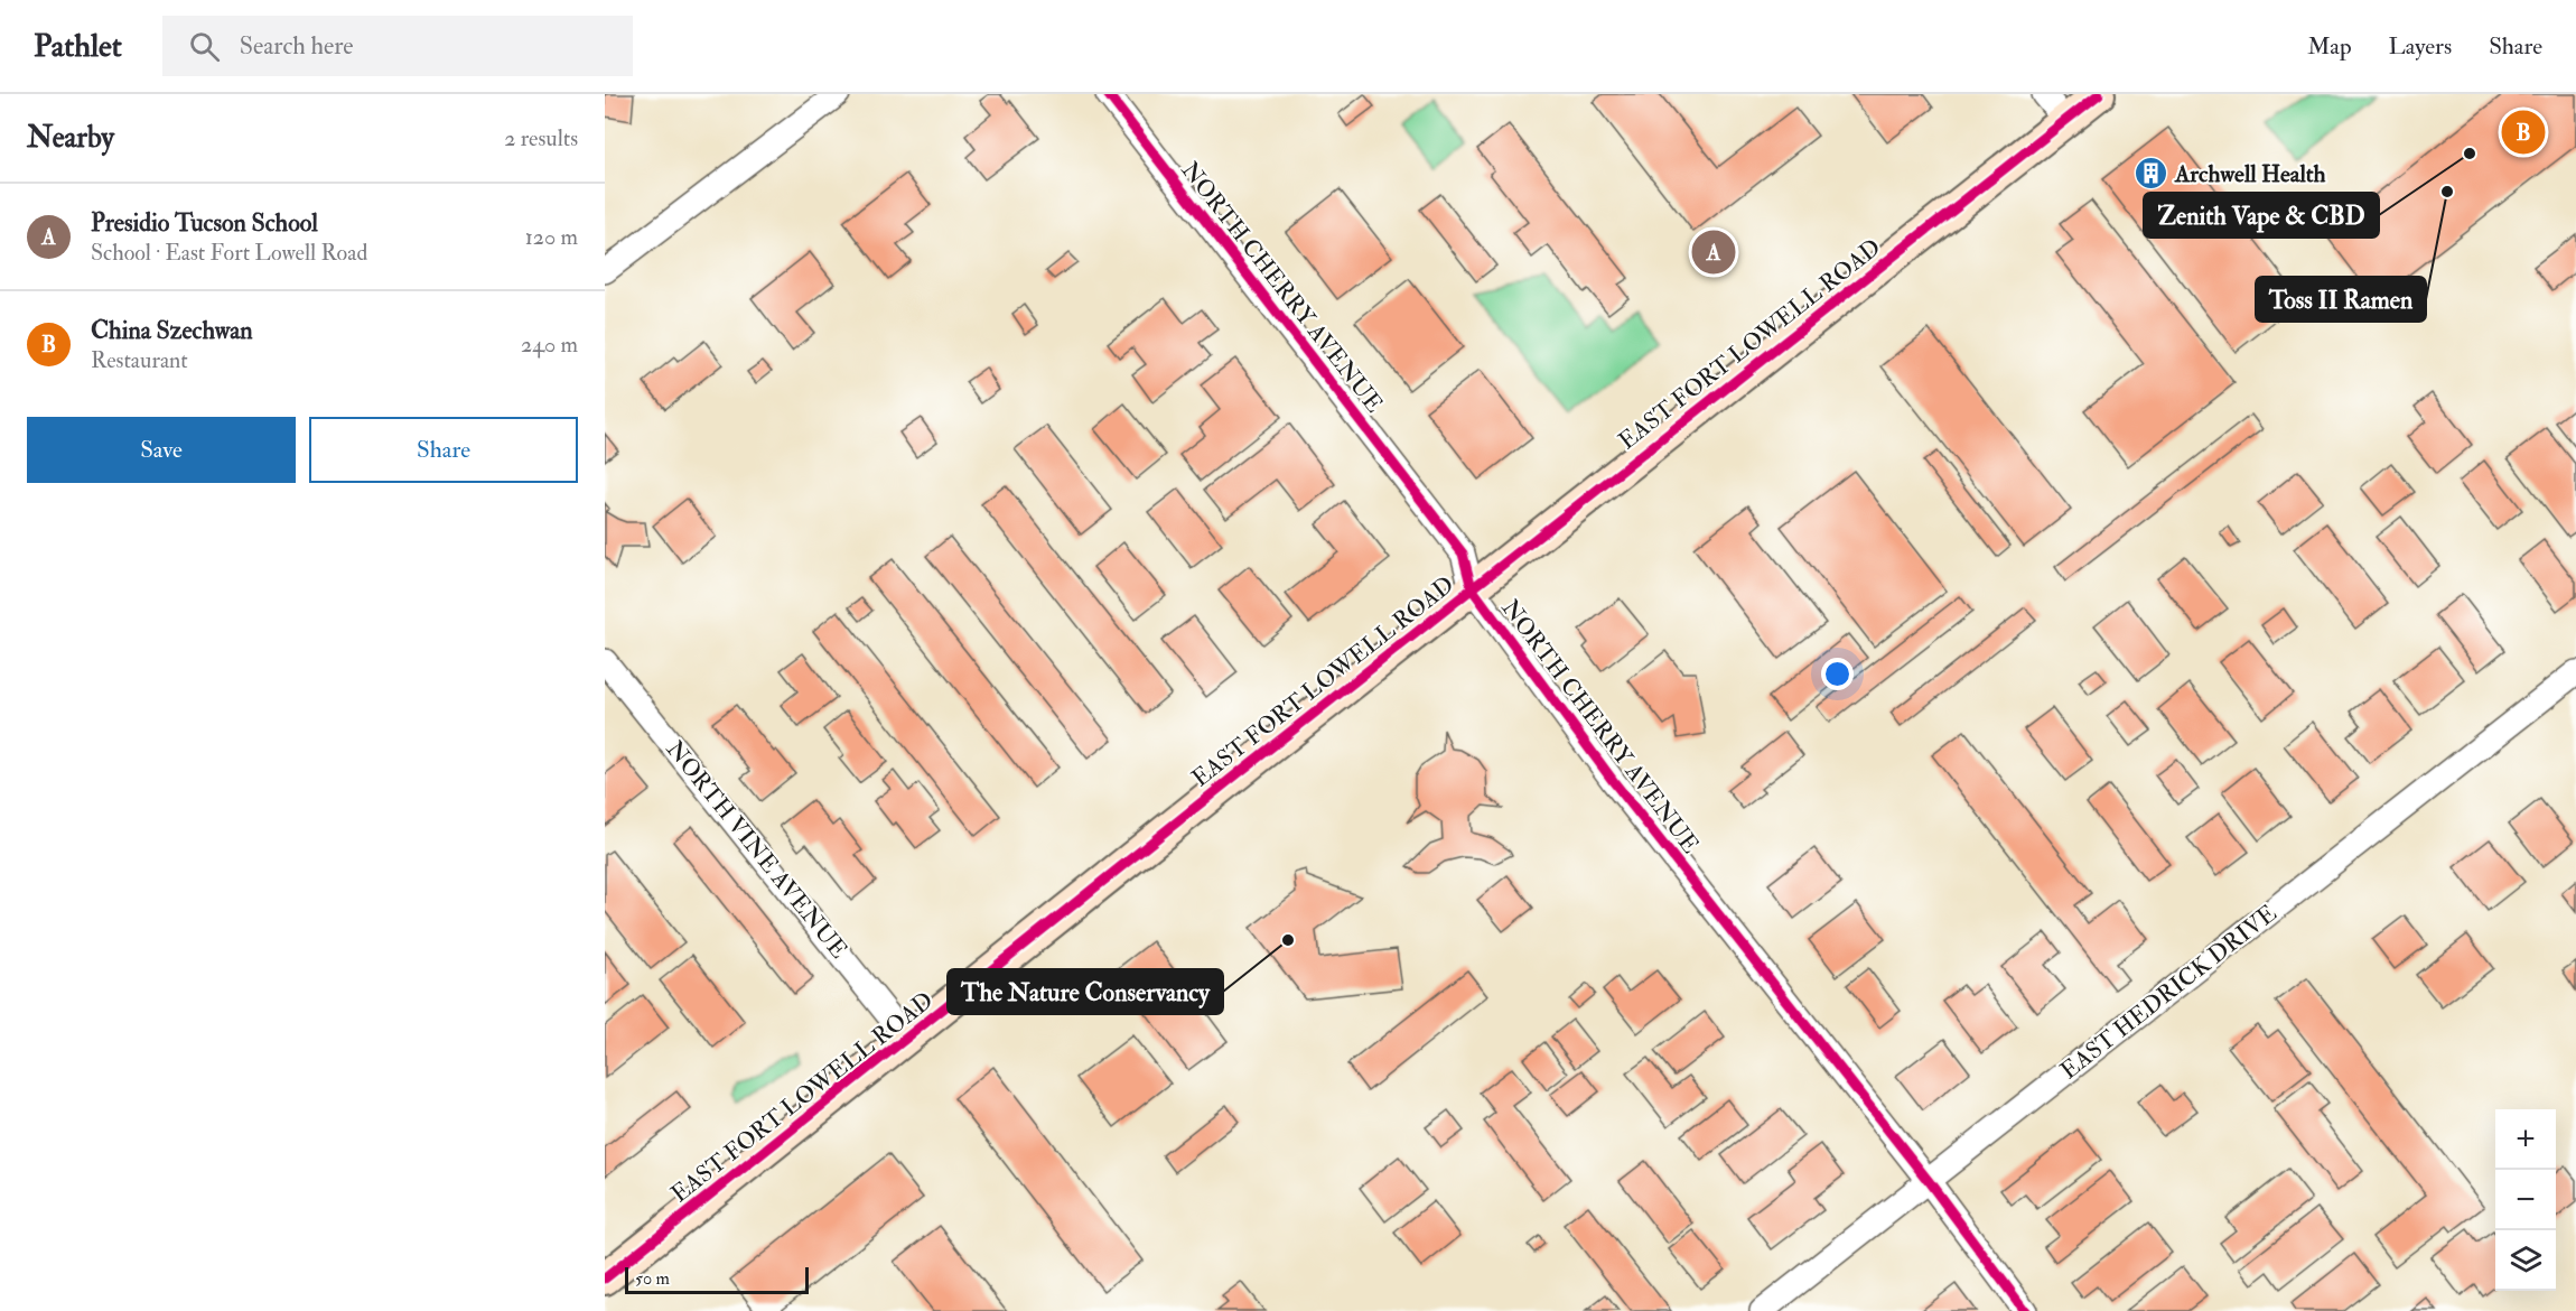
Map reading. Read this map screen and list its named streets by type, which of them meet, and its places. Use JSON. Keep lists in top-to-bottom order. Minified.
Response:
{"streets":{"main road":["EAST FORT LOWELL ROAD"],"street":["NORTH CHERRY AVENUE","NORTH VINE AVENUE","EAST HEDRICK DRIVE"]},"crossings":[["NORTH CHERRY AVENUE","EAST FORT LOWELL ROAD"],["NORTH CHERRY AVENUE","EAST HEDRICK DRIVE"],["EAST FORT LOWELL ROAD","NORTH VINE AVENUE"]],"places":{"other":["Zenith Vape & CBD","Toss II Ramen","The Nature Conservancy"],"building":["Archwell Health"]},"scale_bar":"50 m","page":{"header":"Pathlet","search":"Search here","nav":["Map","Layers","Share"],"heading":["Nearby","2 results"],"pins":["B","A"],"list":[{"mark":"A","name":"Presidio Tucson School","note":"School · East Fort Lowell Road","value":"120 m"},{"mark":"B","name":"China Szechwan","note":"Restaurant","value":"240 m"}],"buttons":["Save","Share"],"map_buttons":["+","−"],"scale":"50 m"}}
